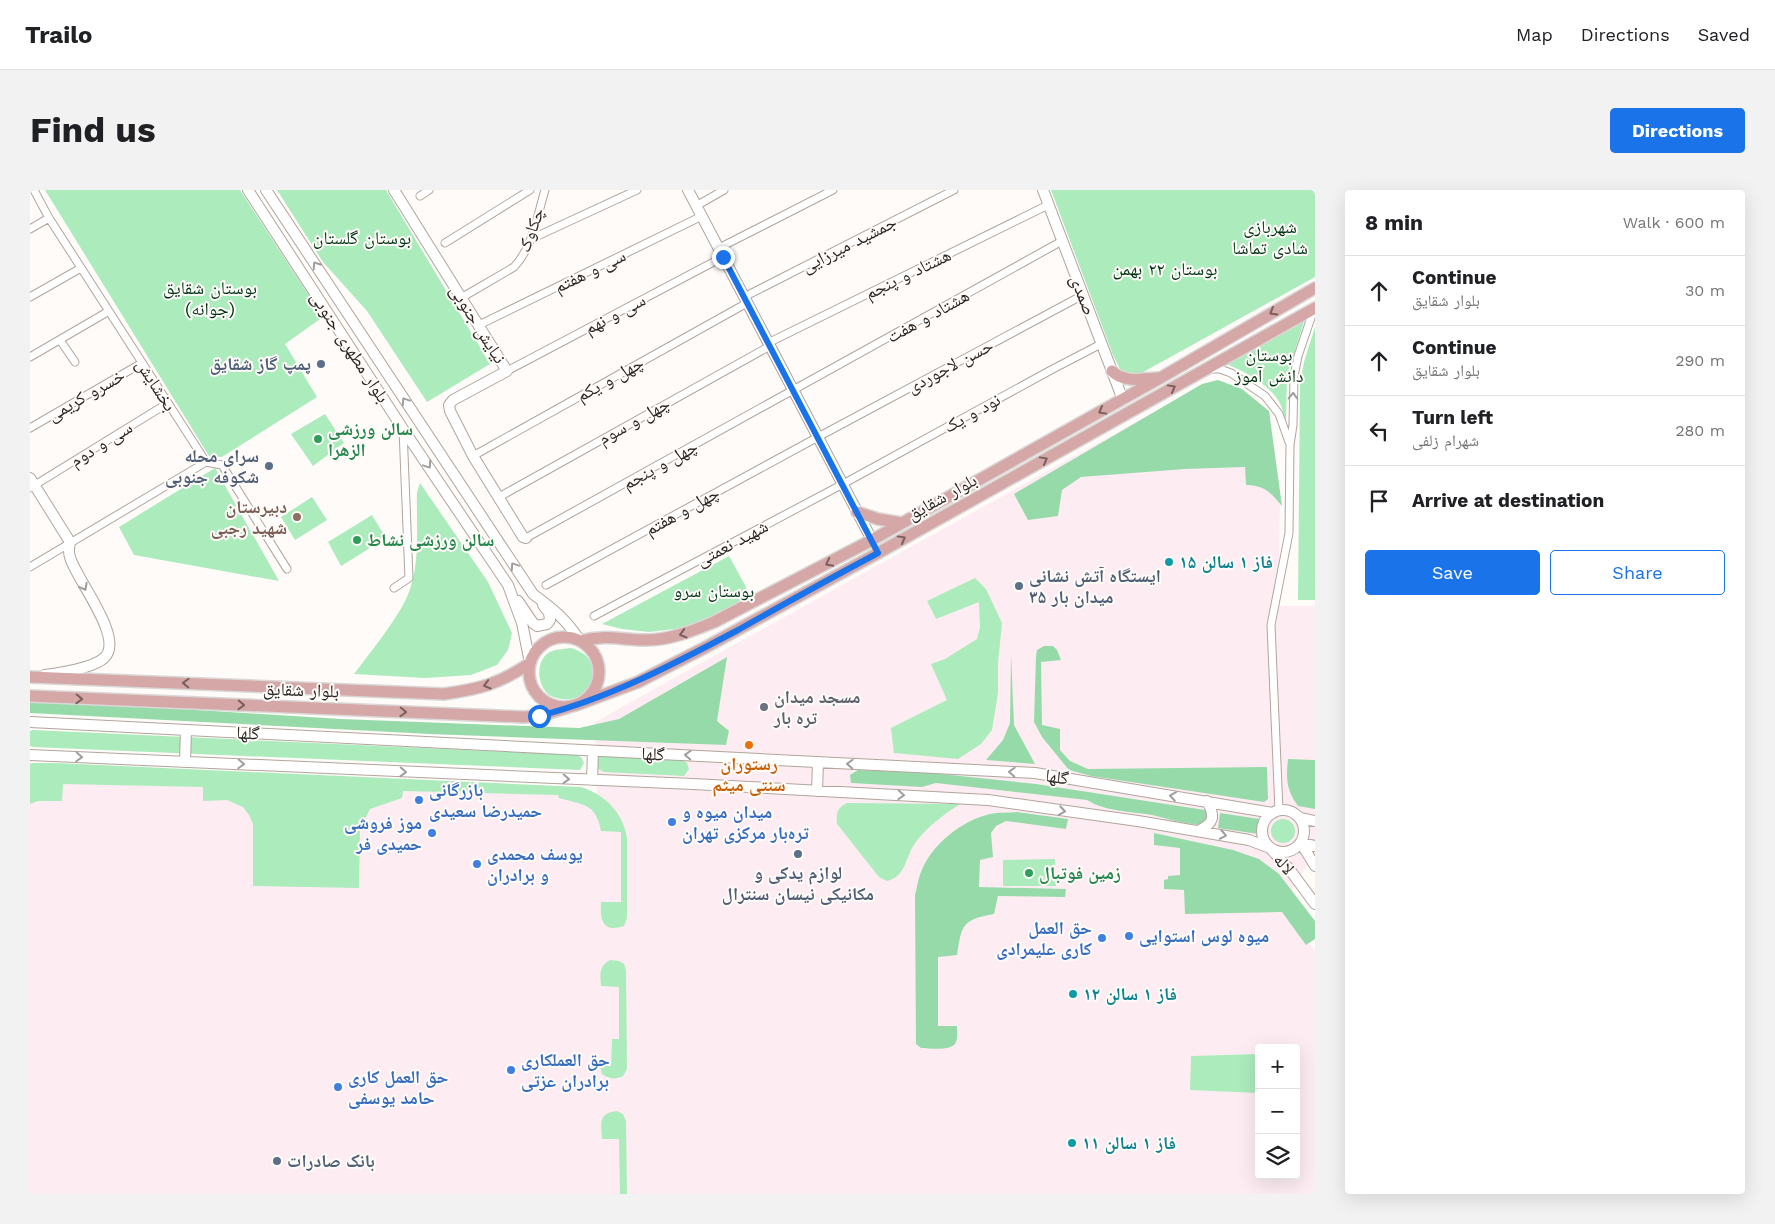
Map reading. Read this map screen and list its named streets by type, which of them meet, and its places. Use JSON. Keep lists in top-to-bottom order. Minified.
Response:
{"streets":{"main road":["بلوار شقایق"],"street":["چکاوک","جمشید میرزایی","سی و هفتم","هشتاد و پنجم","صمدی","سی و نهم","هشتاد و هفت","نیایش جنوبی","بلوار مطهری جنوبی","حسن لاجوردی","چهل و یکم","بخشایش","خسرو کریمی","نود و یک","چهل و سوم","سی و دوم","چهل و پنجم","چهل و هفتم","شهید نعمتی","گلها","لاله"]},"crossings":[["چکاوک","نیایش جنوبی"],["جمشید میرزایی","چهل و یکم"],["سی و هفتم","نیایش جنوبی"],["هشتاد و پنجم","صمدی"],["هشتاد و پنجم","چهل و سوم"],["صمدی","هشتاد و هفت"],["صمدی","حسن لاجوردی"],["صمدی","نود و یک"],["صمدی","بلوار شقایق"],["سی و نهم","نیایش جنوبی"],["هشتاد و هفت","چهل و پنجم"],["نیایش جنوبی","چهل و یکم"],["نیایش جنوبی","چهل و سوم"],["نیایش جنوبی","چهل و پنجم"],["بلوار مطهری جنوبی","بلوار شقایق"],["حسن لاجوردی","چهل و هفتم"],["بخشایش","خسرو کریمی"],["بخشایش","سی و دوم"],["نود و یک","شهید نعمتی"],["گلها","لاله"]],"parks":["شهربازی شادی تماشا","بوستان گلستان","بوستان ۲۲ بهمن","بوستان شقایق (جوانه)","بوستان دانش آموز","بوستان سرو"],"places":["پمپ گاز شقایق","سالن ورزشی الزهرا","سرای محله شکوفه جنوبی","دبیرستان شهید رجبی","سالن ورزشی نشاط","فاز ۱ سالن ۱۵","ایستگاه آتش نشانی ۳۵ میدان بار","مسجد میدان تره بار","رستوران سنتی میثم","بازرگانی حمیدرضا سعیدی","میدان میوه و تره‌بار مرکزی تهران","موز فروشی حمیدی فر","لوازم یدکی و مکانیکی نیسان سنترال","یوسف محمدی و برادران","زمین فوتبال","میوه لوس استوایی","حق العمل کاری علیمرادی","فاز ۱ سالن ۱۲","حق العملکاری برادران عزتی","حق العمل کاری حامد یوسفی","فاز ۱ سالن ۱۱","بانک صادرات"],"page":{"header":"Trailo","nav":["Map","Directions","Saved"],"buttons":["Directions",["Save","Share"]],"title":"Find us","heading":["8 min","Walk · 600 m"],"list":[["Continue","بلوار شقایق","30 m"],["Continue","بلوار شقایق","290 m"],["Turn left","شهرام زلفی","280 m"],"Arrive at destination"],"map_buttons":["+","−"]}}
